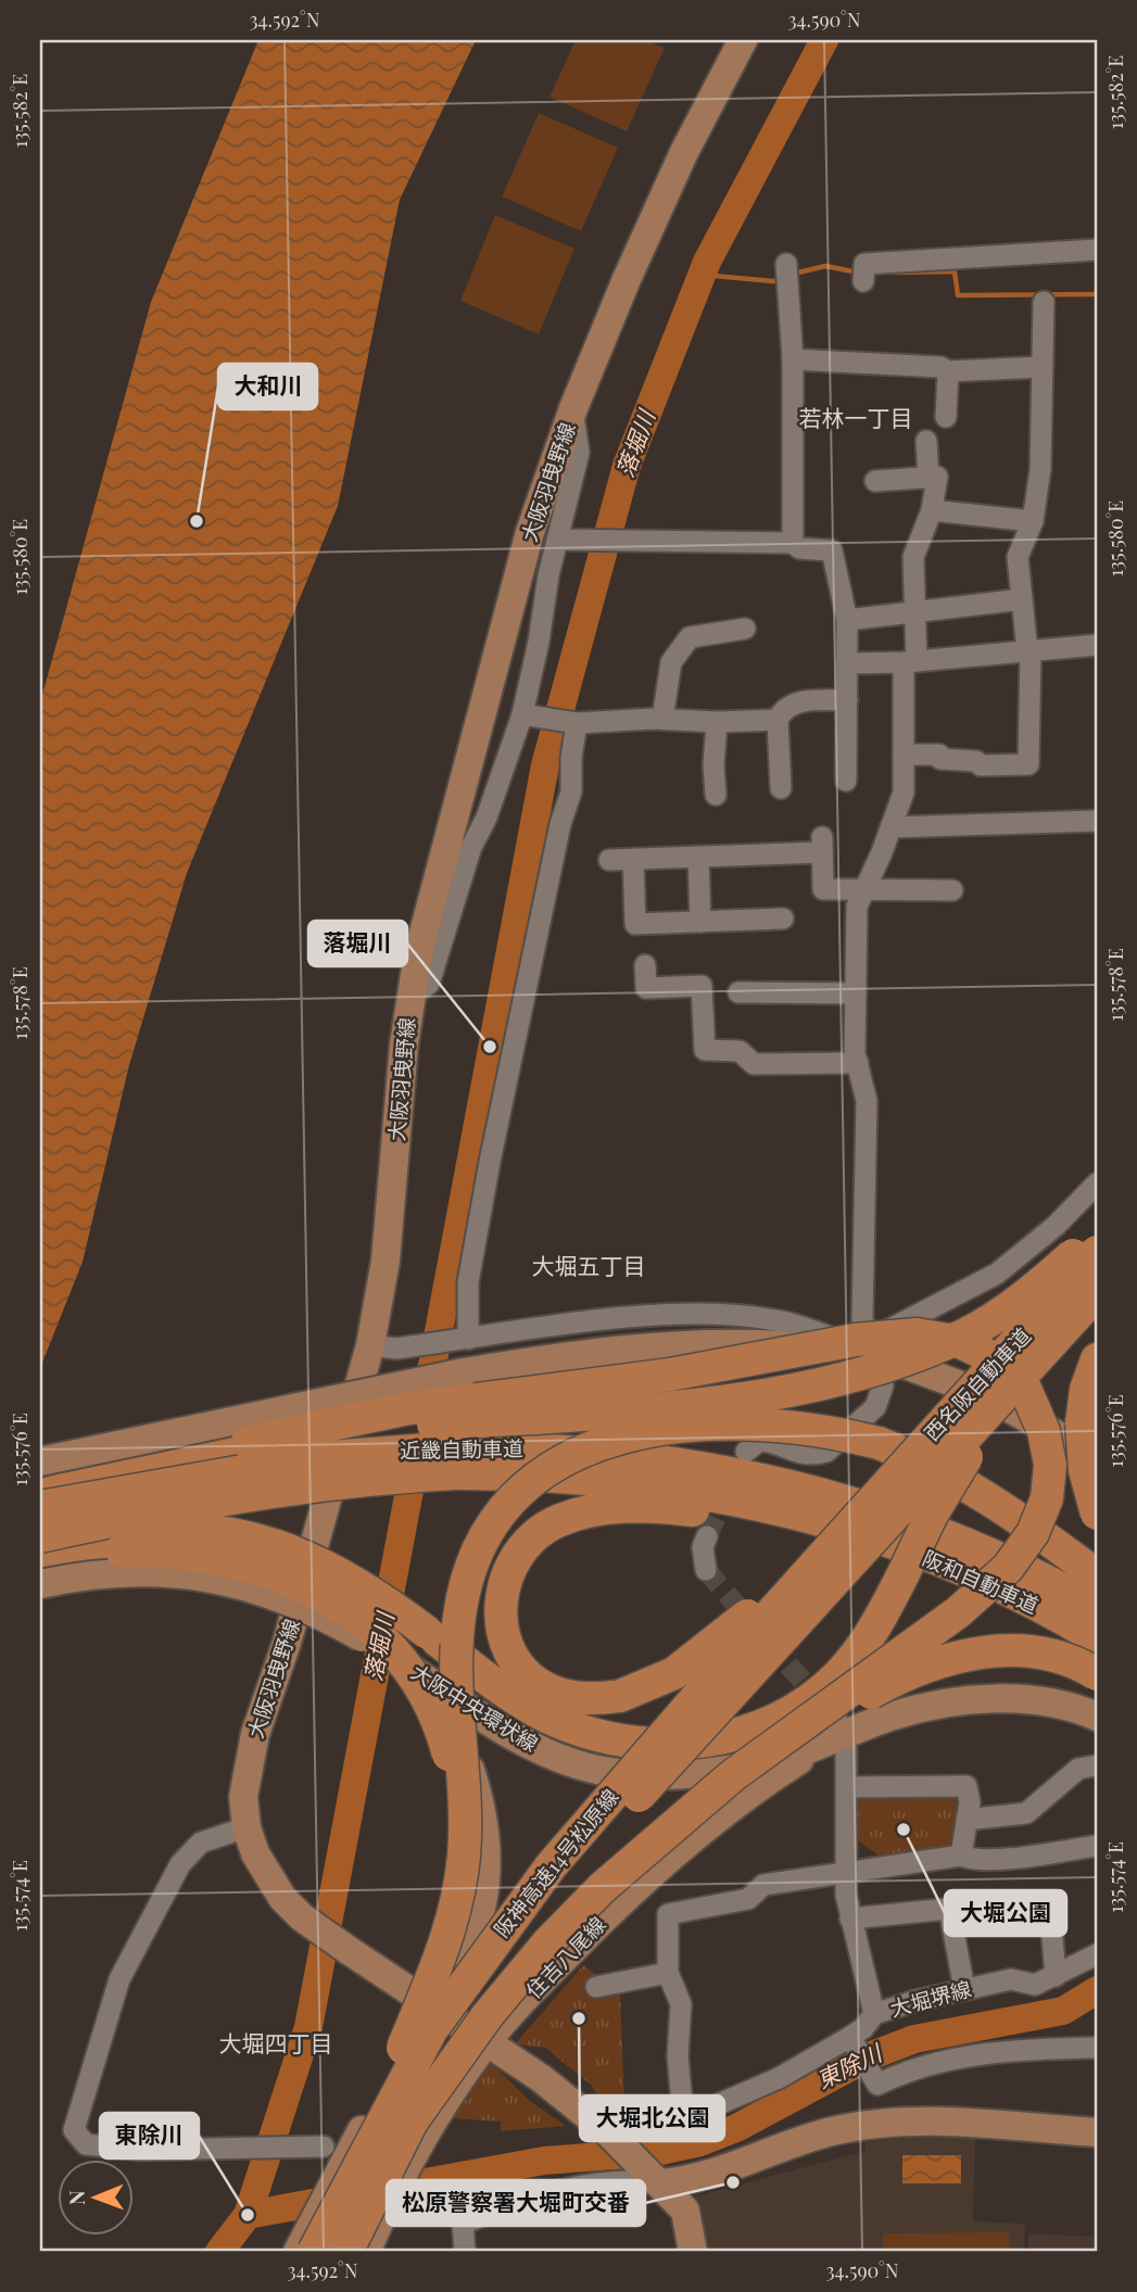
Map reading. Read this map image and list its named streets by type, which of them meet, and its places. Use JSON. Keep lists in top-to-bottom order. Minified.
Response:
{"streets":{"highway":["西名阪自動車道","近畿自動車道","阪和自動車道","阪神高速14号松原線"],"main road":["大阪羽曳野線","大阪中央環状線","住吉八尾線"],"street":["大堀堺線"]},"crossings":[["大阪羽曳野線","住吉八尾線"],["西名阪自動車道","近畿自動車道"],["西名阪自動車道","阪和自動車道"],["西名阪自動車道","阪神高速14号松原線"],["近畿自動車道","阪和自動車道"],["近畿自動車道","阪神高速14号松原線"],["阪和自動車道","阪神高速14号松原線"],["大阪中央環状線","住吉八尾線"],["阪神高速14号松原線","住吉八尾線"]],"districts":["若林一丁目","大堀五丁目","大堀四丁目"],"water":["落堀川","東除川"],"places":["大和川","落堀川","大堀公園","大堀北公園","松原警察署大堀町交番","東除川"],"north":"left","coordinates":["34.592°N","34.590°N","135.582°E","135.580°E","135.578°E","135.576°E","135.574°E"]}
